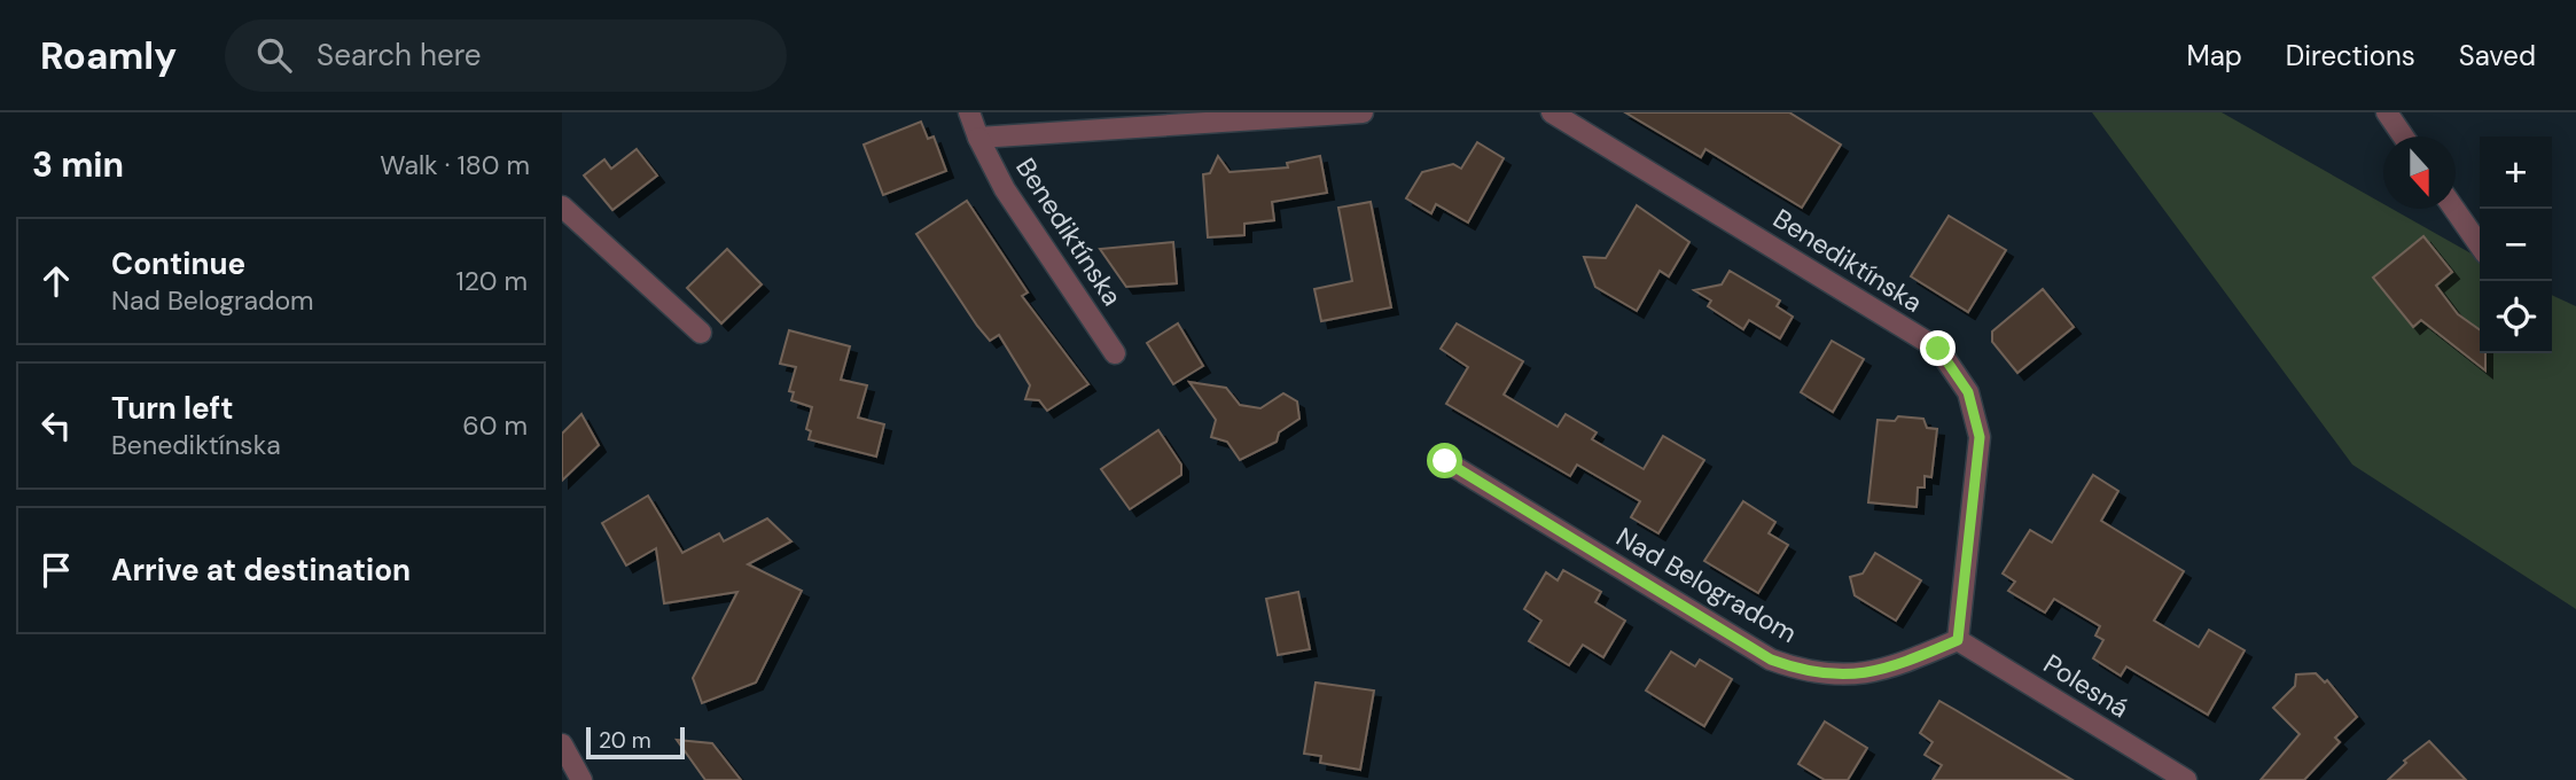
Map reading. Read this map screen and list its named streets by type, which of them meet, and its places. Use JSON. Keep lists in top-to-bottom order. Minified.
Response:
{"streets":{"street":["Benediktínska","Nad Belogradom","Polesná"]},"crossings":[["Benediktínska","Nad Belogradom"],["Benediktínska","Polesná"],["Nad Belogradom","Polesná"]],"scale_bar":"20 m","north":"bottom","page":{"header":"Roamly","search":"Search here","nav":["Map","Directions","Saved"],"heading":["3 min","Walk · 180 m"],"map_buttons":["+","−"],"list":[["Continue","Nad Belogradom","120 m"],["Turn left","Benediktínska","60 m"],"Arrive at destination"],"scale":"20 m"}}
